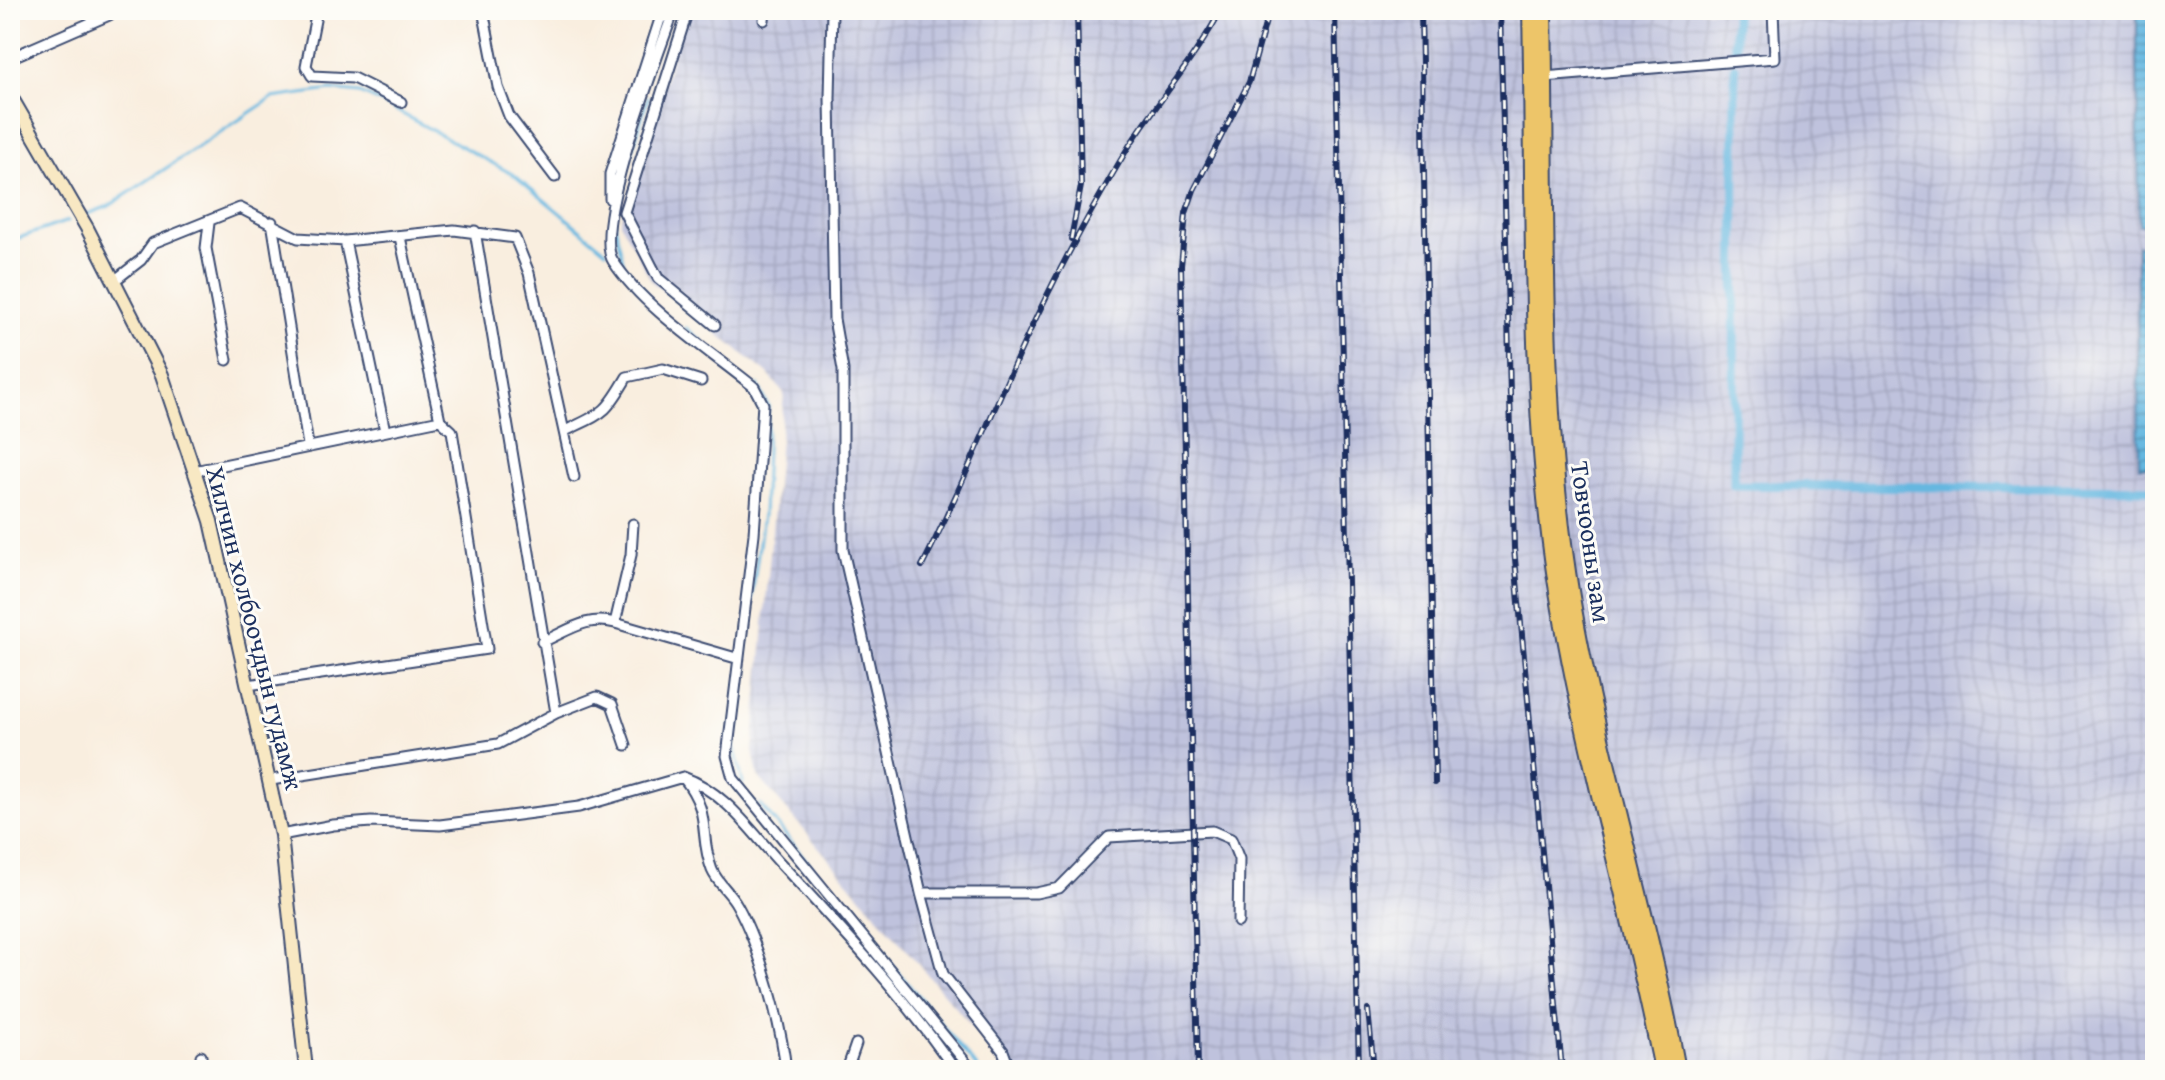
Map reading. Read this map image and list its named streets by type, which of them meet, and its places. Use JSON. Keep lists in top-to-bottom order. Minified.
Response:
{"streets":{"highway":["Товчооны зам"],"main road":["Хилчин холбоочдын гудамж"]}}
